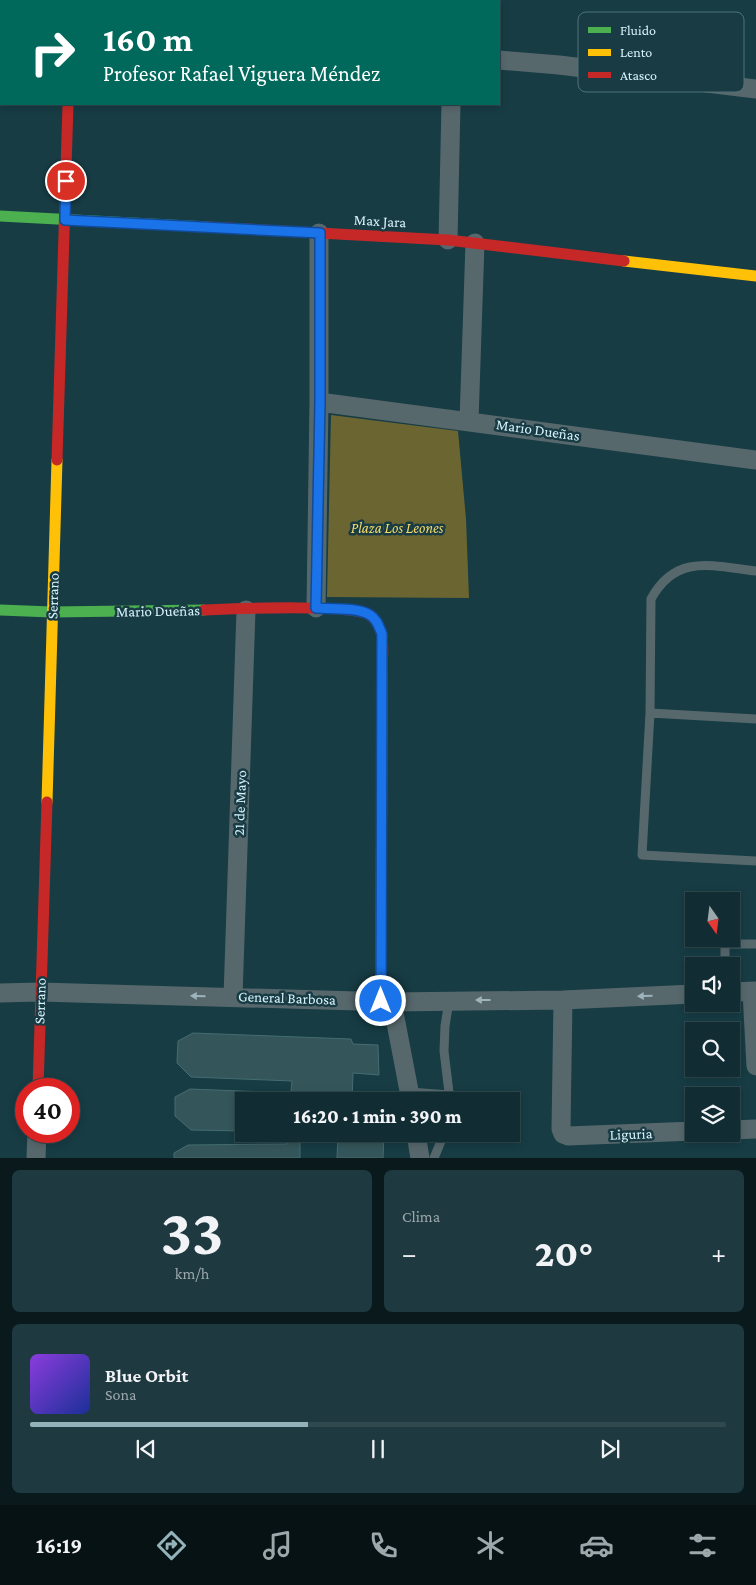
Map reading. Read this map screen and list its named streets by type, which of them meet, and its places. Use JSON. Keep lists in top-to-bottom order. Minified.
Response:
{"streets":{"street":["Max Jara","Mario Dueñas","Serrano","21 de Mayo","General Barbosa","Liguria"]},"crossings":[["Max Jara","Serrano"],["Mario Dueñas","Serrano"],["Mario Dueñas","21 de Mayo"],["Mario Dueñas","General Barbosa"],["Serrano","General Barbosa"],["21 de Mayo","General Barbosa"],["General Barbosa","Liguria"]],"one_way":["General Barbosa"],"parks":["Plaza Los Leones"],"legend":["Fluido","Lento","Atasco"],"north":"bottom","page":{"turn":["160 m","Profesor Rafael Viguera Méndez"],"limit":"40","trip":"16:20 · 1 min · 390 m","tile":[["33","km/h"],"Clima"],"heat":["−","20°","+"],"song":["Blue Orbit","Sona"],"tabs":"16:19"}}
